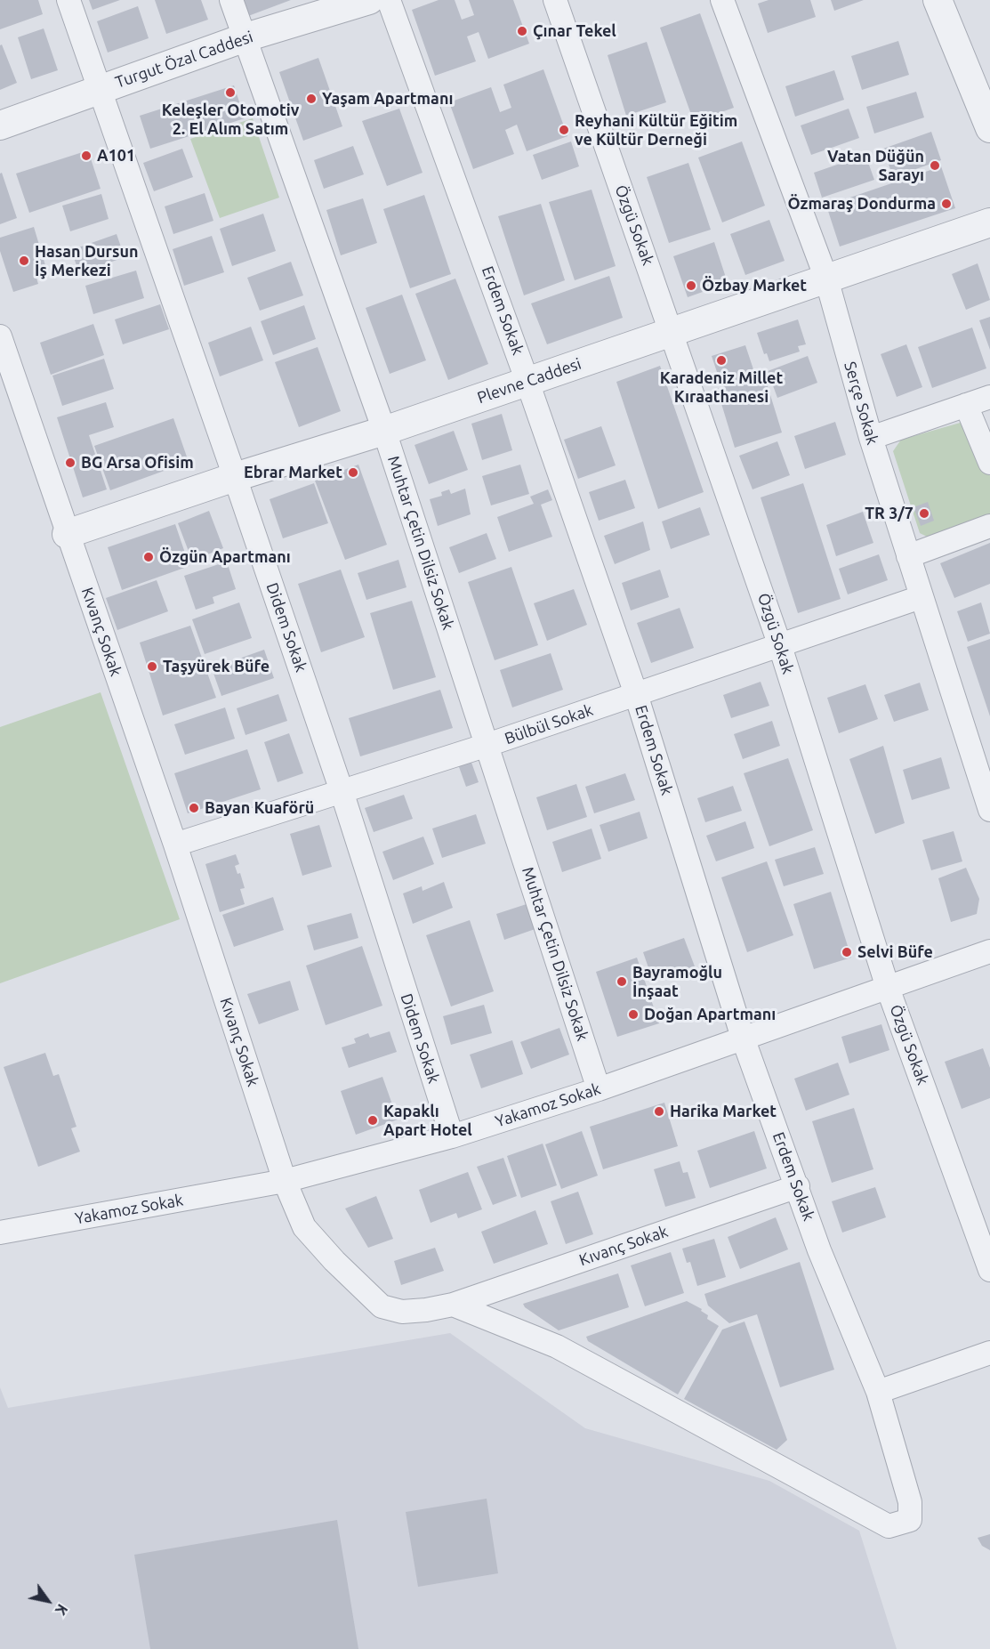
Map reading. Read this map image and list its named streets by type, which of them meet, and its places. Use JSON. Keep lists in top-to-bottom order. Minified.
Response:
{"streets":{"street":["Turgut Özal Caddesi","Özgü Sokak","Erdem Sokak","Plevne Caddesi","Serçe Sokak","Muhtar Çetin Dilsiz Sokak","Didem Sokak","Kıvanç Sokak","Bülbül Sokak","Yakamoz Sokak"]},"crossings":[["Turgut Özal Caddesi","Muhtar Çetin Dilsiz Sokak"],["Turgut Özal Caddesi","Didem Sokak"],["Özgü Sokak","Plevne Caddesi"],["Özgü Sokak","Bülbül Sokak"],["Özgü Sokak","Yakamoz Sokak"],["Erdem Sokak","Plevne Caddesi"],["Erdem Sokak","Kıvanç Sokak"],["Erdem Sokak","Bülbül Sokak"],["Erdem Sokak","Yakamoz Sokak"],["Plevne Caddesi","Serçe Sokak"],["Plevne Caddesi","Muhtar Çetin Dilsiz Sokak"],["Plevne Caddesi","Didem Sokak"],["Plevne Caddesi","Kıvanç Sokak"],["Serçe Sokak","Bülbül Sokak"],["Muhtar Çetin Dilsiz Sokak","Bülbül Sokak"],["Muhtar Çetin Dilsiz Sokak","Yakamoz Sokak"],["Didem Sokak","Bülbül Sokak"],["Didem Sokak","Yakamoz Sokak"],["Kıvanç Sokak","Bülbül Sokak"],["Kıvanç Sokak","Yakamoz Sokak"]],"places":["Çınar Tekel","Keleşler Otomotiv 2. El Alım Satım","Yaşam Apartmanı","Reyhani Kültür Eğitim ve Kültür Derneği","A101","Vatan Düğün Sarayı","Özmaraş Dondurma","Hasan Dursun İş Merkezi","Özbay Market","Karadeniz Millet Kıraathanesi","BG Arsa Ofisim","Ebrar Market","TR 3/7","Özgün Apartmanı","Taşyürek Büfe","Bayan Kuaförü","Selvi Büfe","Bayramoğlu İnşaat","Doğan Apartmanı","Harika Market","Kapaklı Apart Hotel"],"north":"bottom right"}
